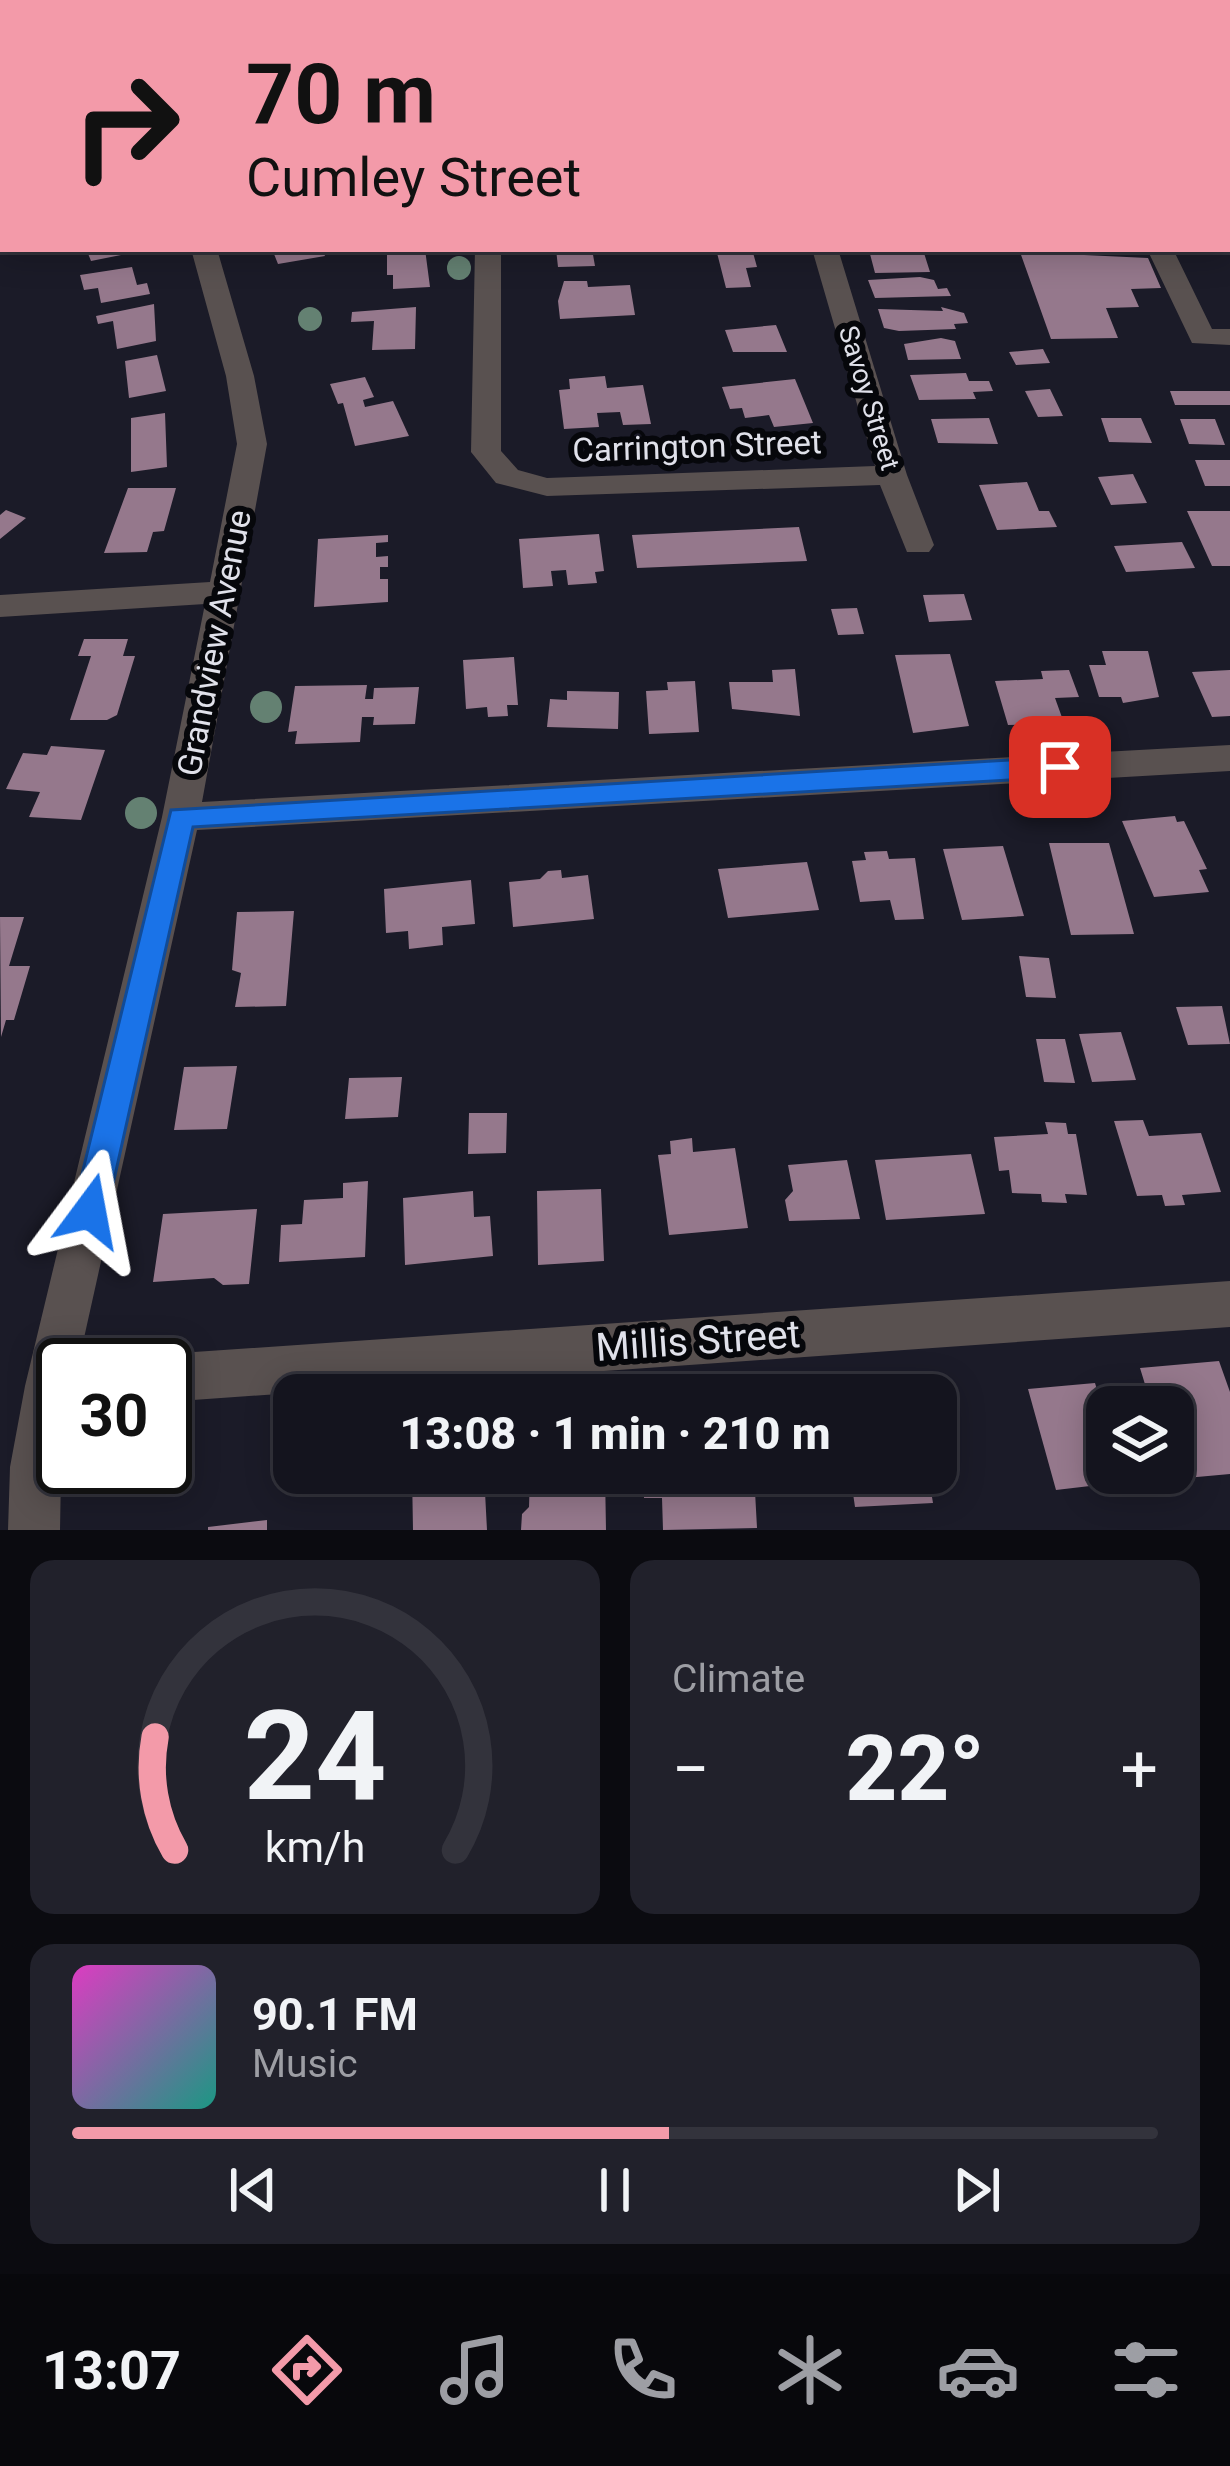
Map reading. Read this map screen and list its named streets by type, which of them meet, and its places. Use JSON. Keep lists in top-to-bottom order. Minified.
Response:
{"streets":{"street":["Savoy Street","Carrington Street","Grandview Avenue","Millis Street"]},"crossings":[["Savoy Street","Carrington Street"]],"page":{"turn":["70 m","Cumley Street"],"limit":"30","trip":"13:08 · 1 min · 210 m","tile":"Climate","heat":["−","22°","+"],"song":["90.1 FM","Music"],"tabs":"13:07","gauge":["24","km/h"]}}
